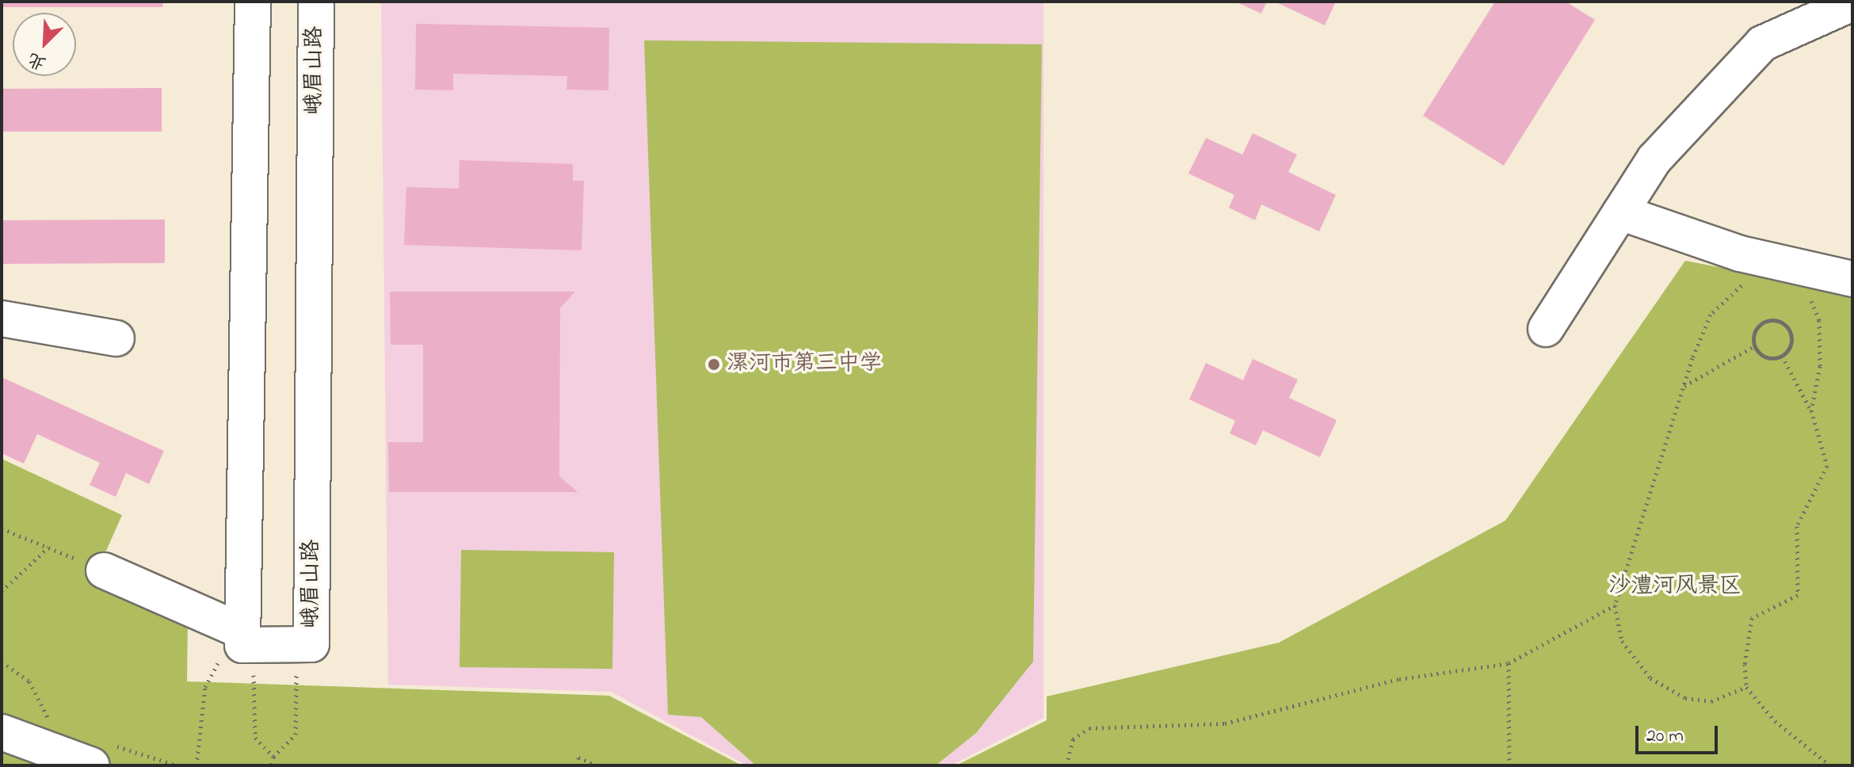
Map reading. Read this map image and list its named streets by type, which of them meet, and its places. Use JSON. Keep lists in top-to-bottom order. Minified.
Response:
{"streets":{"street":["峨眉山路"]},"parks":["沙澧河风景区"],"places":["漯河市第三中学"],"scale_bar":"20 m","north":"bottom left"}
